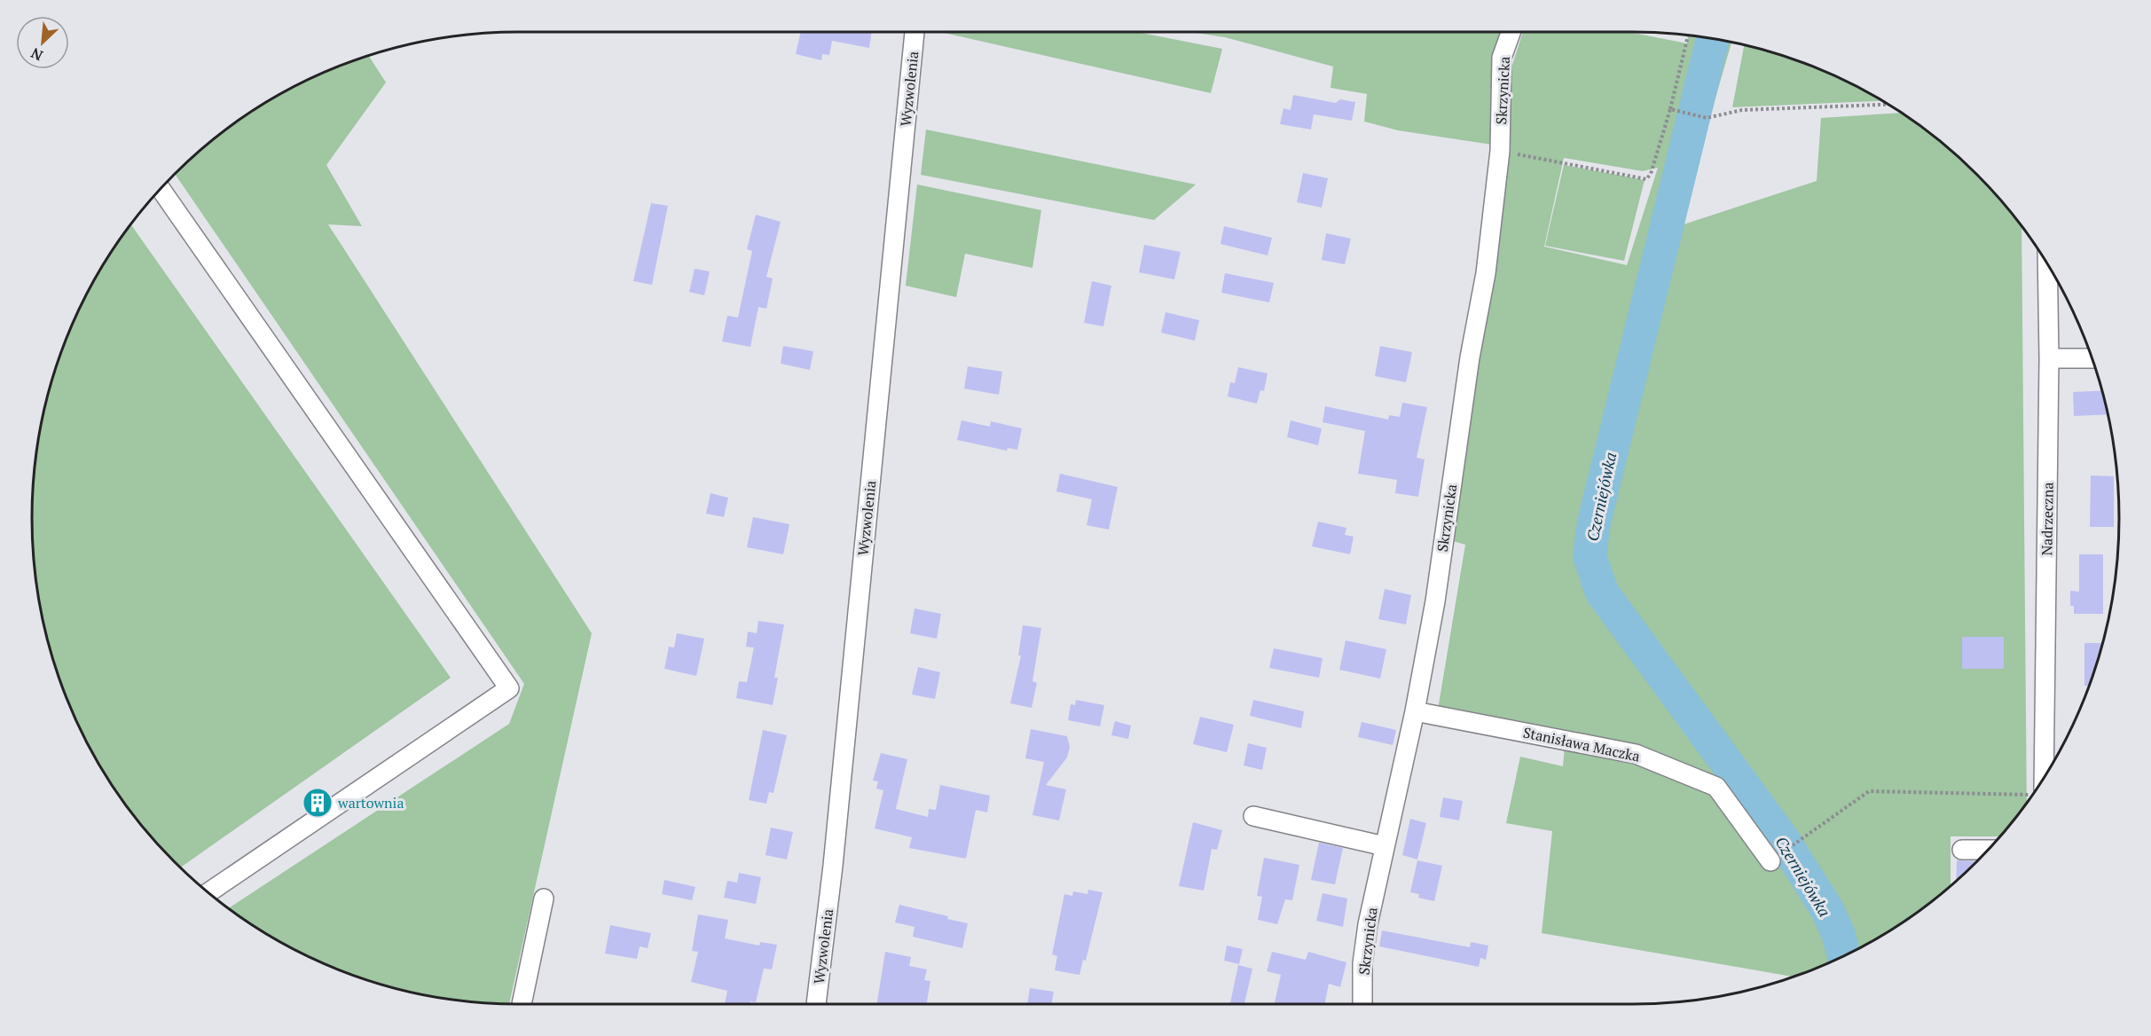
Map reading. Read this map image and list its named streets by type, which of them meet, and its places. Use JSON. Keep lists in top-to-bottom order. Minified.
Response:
{"streets":{"street":["Wyzwolenia","Skrzynicka","Nadrzeczna","Stanisława Maczka"]},"crossings":[["Skrzynicka","Stanisława Maczka"]],"water":["Czerniejówka"],"places":{"building":["wartownia"]},"north":"bottom left"}
